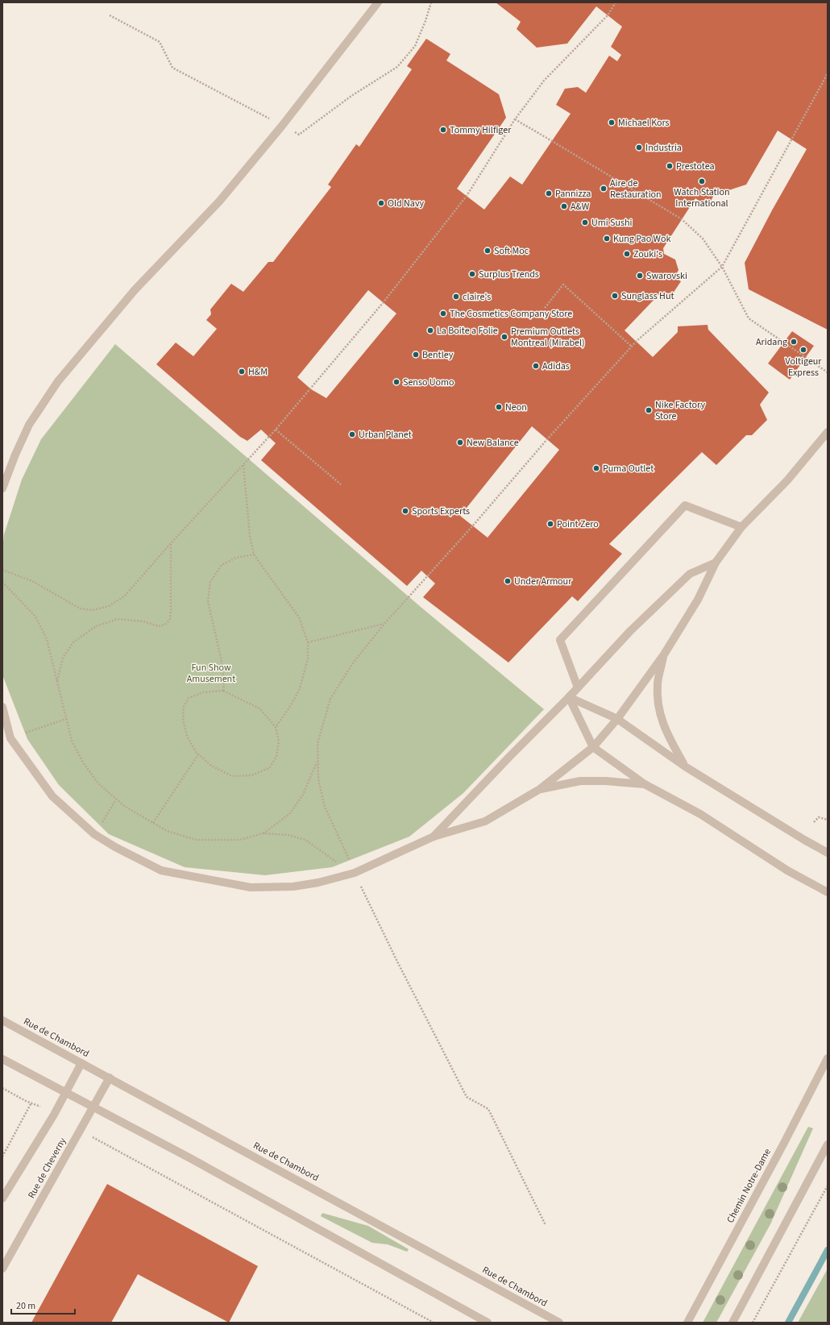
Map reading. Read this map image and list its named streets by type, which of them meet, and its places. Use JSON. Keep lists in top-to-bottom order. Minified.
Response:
{"streets":{"street":["Rue de Chambord","Rue de Cheverny","Chemin Notre-Dame"]},"crossings":[["Rue de Chambord","Rue de Cheverny"]],"parks":["Fun Show Amusement"],"places":["Michael Kors","Tommy Hilfiger","Industria","Prestotea","Watch Station International","Aire de Restauration","Pannizza","Old Navy","A&W","Umi Sushi","Kung Pao Wok","Soft Moc","Zouki's","Surplus Trends","Swarovski","Sunglass Hut","claire's","The Cosmetics Company Store","La Boite a Folie","Premium Outlets Montreal (Mirabel)","Aridang","Voltigeur Express","Bentley","Adidas","H&M","Senso Uomo","Neon","Nike Factory Store","Urban Planet","New Balance","Puma Outlet","Sports Experts","Point Zero","Under Armour"],"scale_bar":"20 m"}
